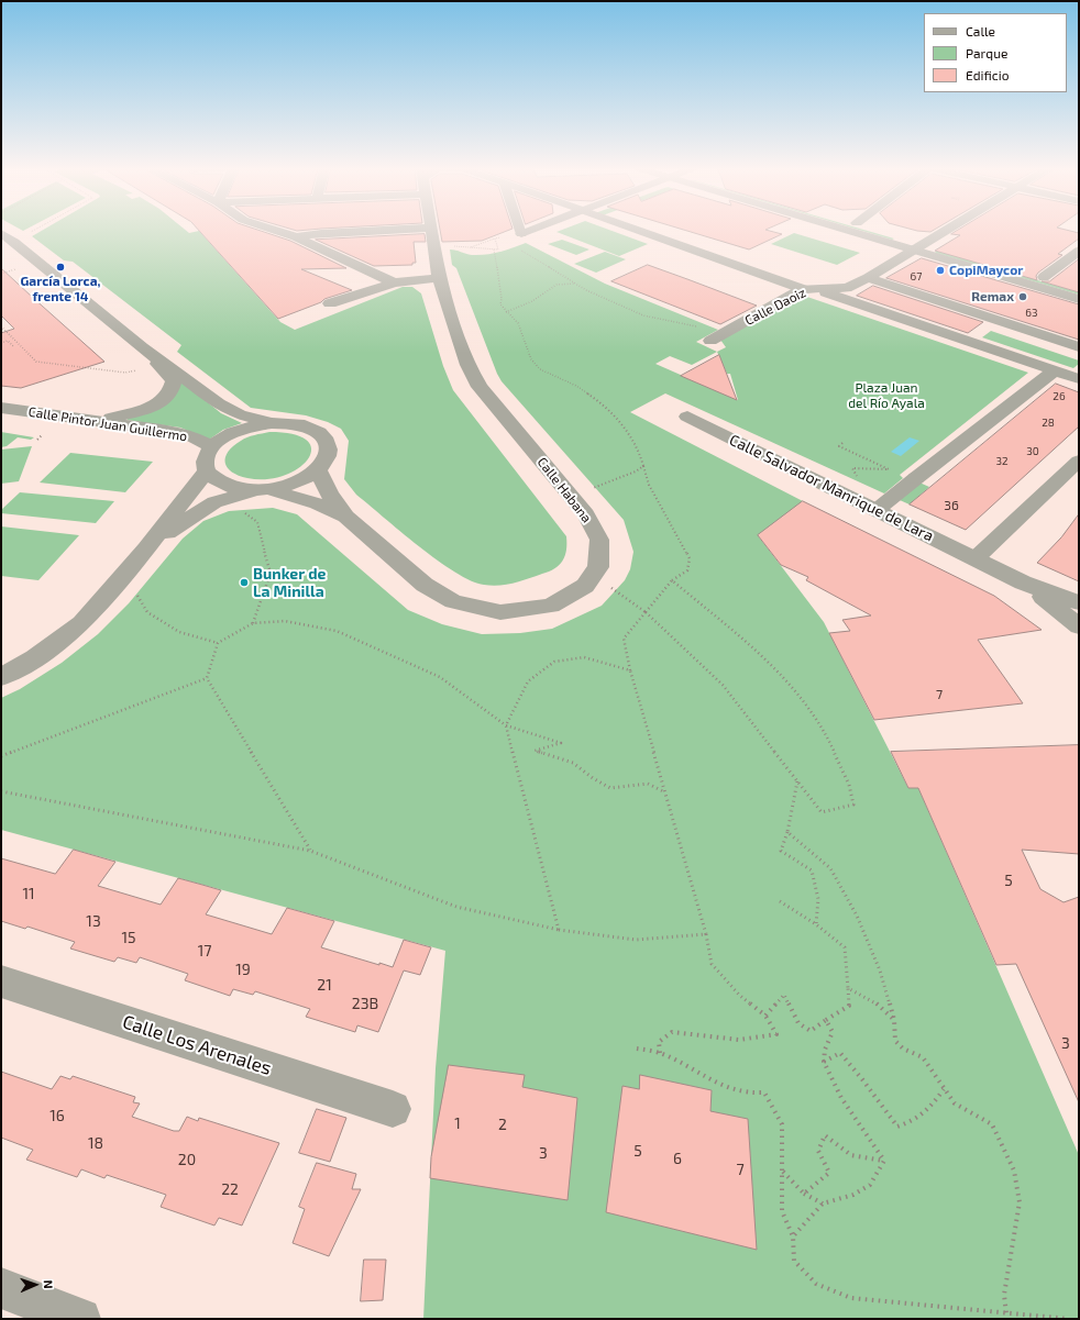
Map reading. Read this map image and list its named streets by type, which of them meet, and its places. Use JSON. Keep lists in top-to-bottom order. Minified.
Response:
{"streets":{"street":["Calle Daoiz","Calle Pintor Juan Guillermo","Calle Salvador Manrique de Lara","Calle Habana","Calle Los Arenales"]},"parks":["Plaza Juan del Río Ayala"],"places":["García Lorca, frente 14","CopiMaycor","Remax","Bunker de La Minilla"],"house_numbers":["67","63","26","28","30","32","36","7","5","11","13","15","17","19","21","23B","3","16","1","2","18","5","3","6","20","7","22"],"legend":["Calle","Parque","Edificio"],"north":"right"}
